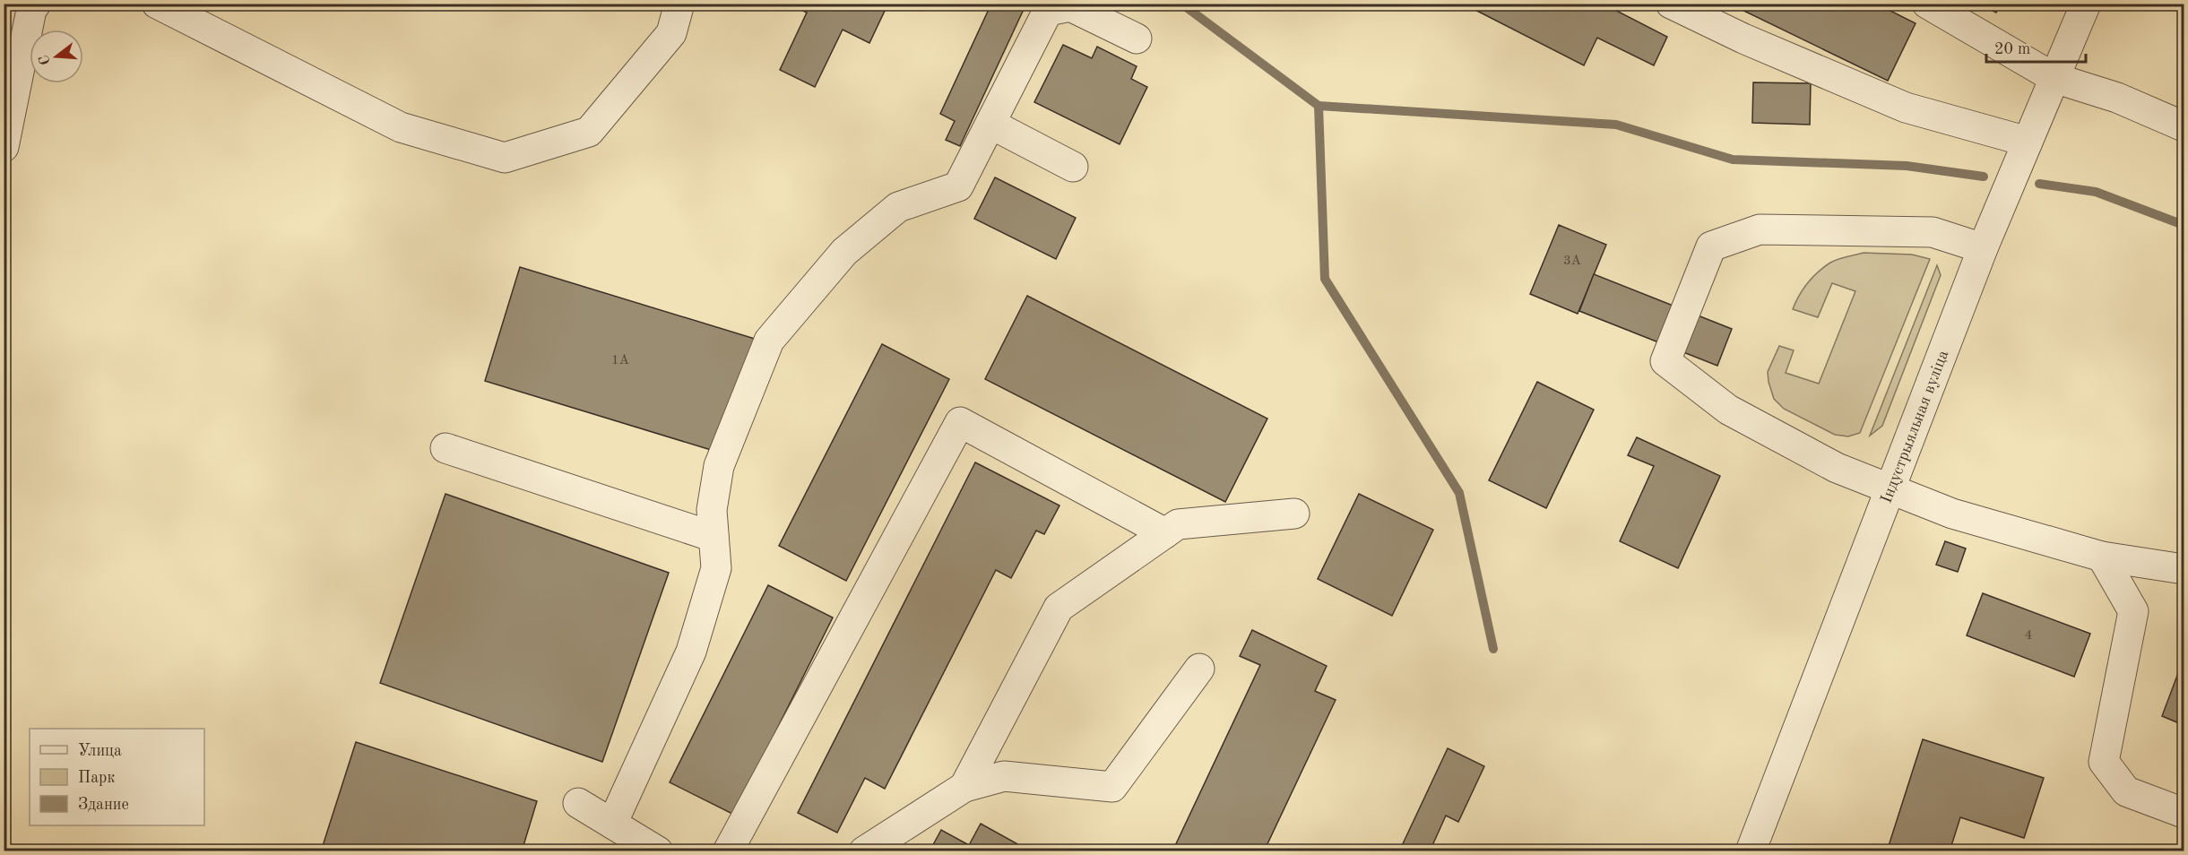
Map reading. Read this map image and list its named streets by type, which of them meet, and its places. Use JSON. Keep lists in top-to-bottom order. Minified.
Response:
{"streets":{"street":["Індустрыяльная вуліца"]},"house_numbers":["3А","1А","4"],"legend":["Улица","Парк","Здание"],"scale_bar":"20 m","north":"left"}
